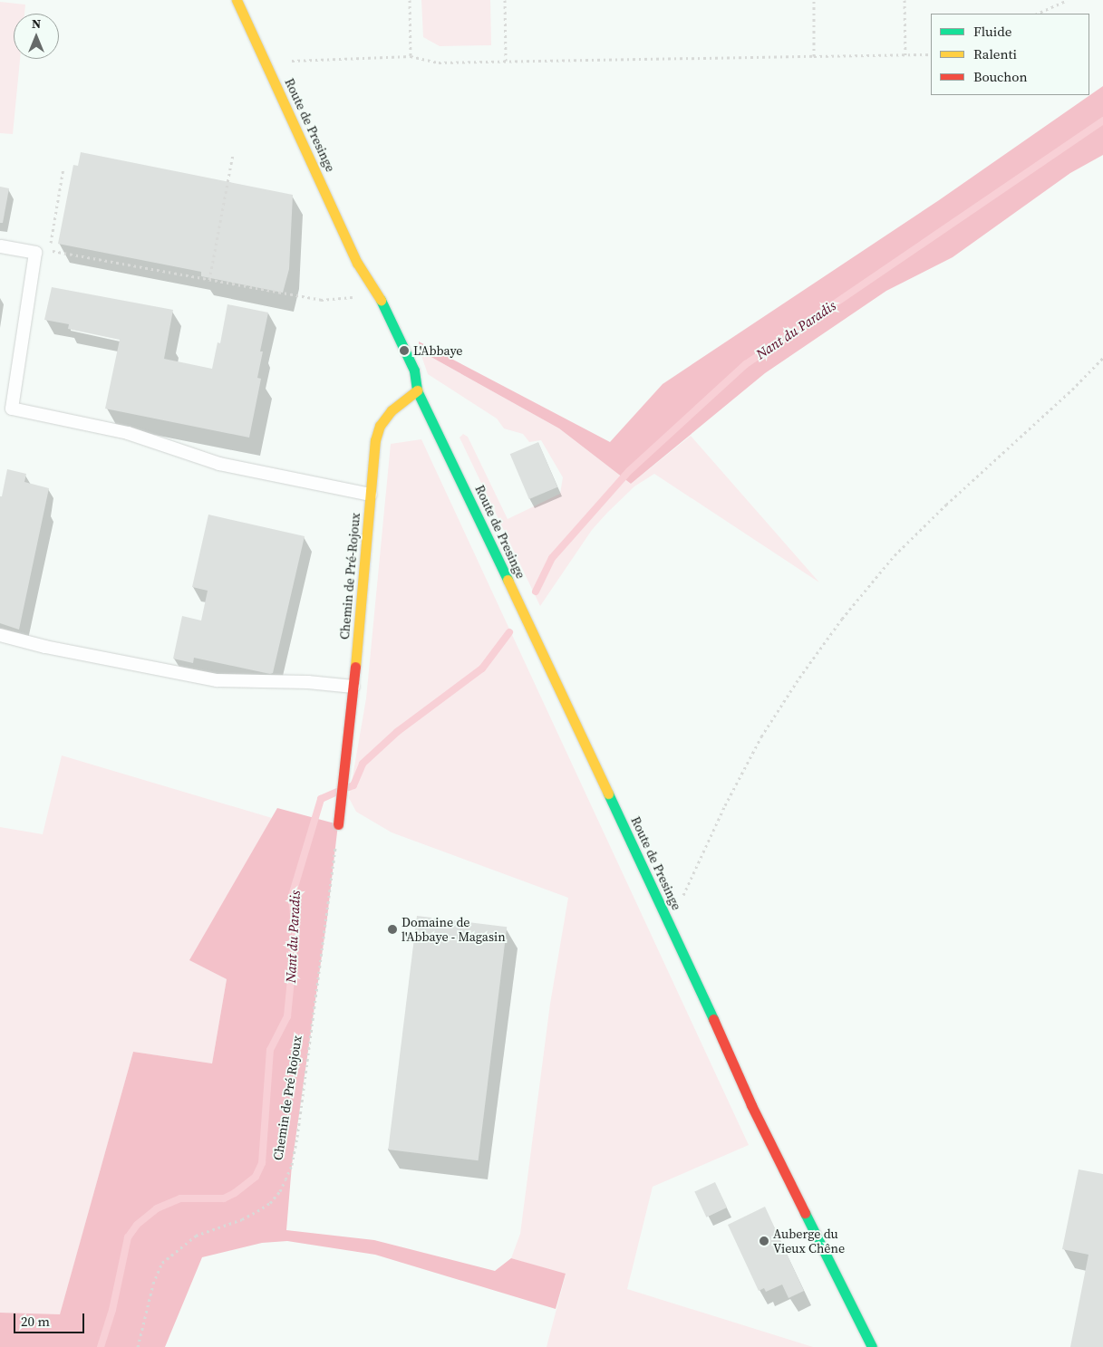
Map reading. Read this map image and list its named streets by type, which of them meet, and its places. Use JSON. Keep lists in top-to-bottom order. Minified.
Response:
{"streets":{"street":["Route de Presinge","Chemin de Pré-Rojoux"],"path":["Chemin de Pré Rojoux"]},"crossings":[["Route de Presinge","Chemin de Pré-Rojoux"],["Chemin de Pré-Rojoux","Chemin de Pré Rojoux"]],"water":["Nant du Paradis"],"places":["L'Abbaye","Domaine de l'Abbaye - Magasin","Auberge du Vieux Chêne"],"legend":["Fluide","Ralenti","Bouchon"],"scale_bar":"20 m","north":"top"}
